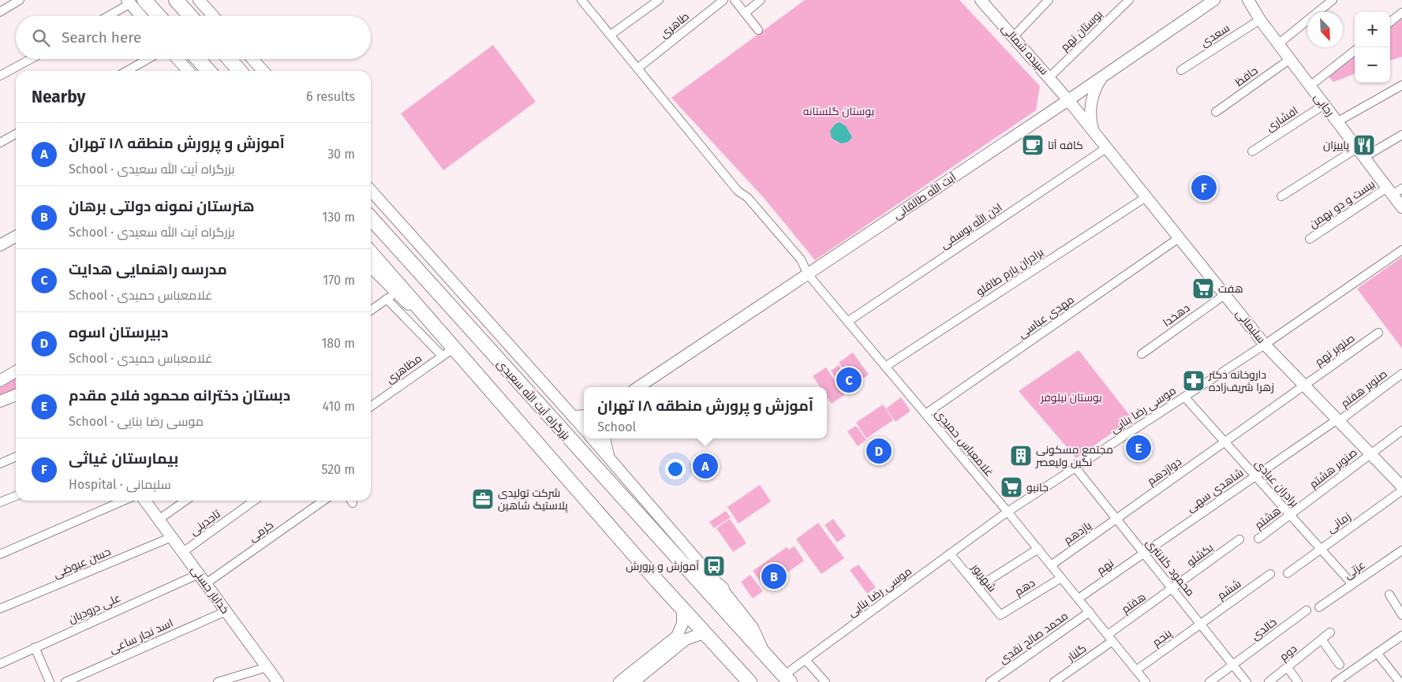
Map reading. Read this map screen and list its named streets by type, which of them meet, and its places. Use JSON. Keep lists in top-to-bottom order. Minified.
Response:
{"streets":{"highway":["بزرگراه آیت الله سعیدی"],"main road":["سپیده شمالی","رجایی","آیت الله طالقانی","سلیمانی","خدایار حسنی"],"street":["طاهری","بوستان نهم","سعدی","حافظ","افشاری","بیست و دو بهمن","اذن الله یوسفی","برادران یارم طاقلو","دهخدا","مهدی عباسی","صنوبر نهم","مظاهری","صنوبر هفتم","موسی رضا بنایی","غلامعباس حمیدی","صنوبر هشتم","دوازدهم","برادران عبادی","شاهدی سهی","هشتم","تاجدینی","زمانی","کرمی","یازدهم","بکشلو","حسن عیوضی","نهم","محمود کلانتری","عزتی","شهریور","دهم","ششم","هفتم","علی درودیان","خالدی","اسد نجار ساعی","محمد صالح نقدی","پنجم","گلنار","دوم"]},"crossings":[["طاهری","غلامعباس حمیدی"],["بوستان نهم","سپیده شمالی"],["سعدی","رجایی"],["سپیده شمالی","آیت الله طالقانی"],["سپیده شمالی","سلیمانی"],["حافظ","رجایی"],["رجایی","افشاری"],["رجایی","بیست و دو بهمن"],["آیت الله طالقانی","سلیمانی"],["آیت الله طالقانی","غلامعباس حمیدی"],["اذن الله یوسفی","سلیمانی"],["اذن الله یوسفی","غلامعباس حمیدی"],["برادران یارم طاقلو","سلیمانی"],["برادران یارم طاقلو","غلامعباس حمیدی"],["دهخدا","سلیمانی"],["مهدی عباسی","سلیمانی"],["مهدی عباسی","غلامعباس حمیدی"],["سلیمانی","صنوبر نهم"],["سلیمانی","صنوبر هفتم"],["سلیمانی","موسی رضا بنایی"],["سلیمانی","صنوبر هشتم"],["سلیمانی","شاهدی سهی"],["صنوبر نهم","دوازدهم"],["صنوبر نهم","برادران عبادی"],["صنوبر هفتم","شاهدی سهی"],["بزرگراه آیت الله سعیدی","موسی رضا بنایی"],["موسی رضا بنایی","غلامعباس حمیدی"],["موسی رضا بنایی","برادران عبادی"],["موسی رضا بنایی","محمود کلانتری"],["موسی رضا بنایی","شهریور"],["غلامعباس حمیدی","یازدهم"],["غلامعباس حمیدی","نهم"],["غلامعباس حمیدی","دهم"],["غلامعباس حمیدی","هفتم"],["غلامعباس حمیدی","محمد صالح نقدی"],["غلامعباس حمیدی","پنجم"],["غلامعباس حمیدی","گلنار"],["صنوبر هشتم","برادران عبادی"],["صنوبر هشتم","هشتم"],["دوازدهم","برادران عبادی"],["دوازدهم","یازدهم"],["دوازدهم","محمود کلانتری"],["برادران عبادی","شاهدی سهی"],["برادران عبادی","هشتم"],["برادران عبادی","زمانی"],["برادران عبادی","عزتی"],["شاهدی سهی","نهم"],["شاهدی سهی","محمود کلانتری"],["تاجدینی","خدایار حسنی"],["کرمی","خدایار حسنی"],["یازدهم","محمود کلانتری"],["بکشلو","محمود کلانتری"],["بکشلو","هفتم"],["حسن عیوضی","خدایار حسنی"],["نهم","محمود کلانتری"],["محمود کلانتری","ششم"],["محمود کلانتری","هفتم"],["محمود کلانتری","خالدی"],["محمود کلانتری","پنجم"],["شهریور","دهم"],["خدایار حسنی","علی درودیان"],["خدایار حسنی","اسد نجار ساعی"],["ششم","پنجم"],["هفتم","گلنار"]],"parks":["بوستان گلستانه","بوستان نیلوفر"],"places":{"cafe":["کافه آتا"],"restaurant":["پاییزان"],"supermarket":["هفت","جانبو"],"pharmacy":["داروخانه دکتر زهرا شریف‌زاده"],"building":["مجتمع مسکونی نگین ولیعصر"],"office":["شرکت تولیدی پلاستیک شاهین"],"bus stop":["آموزش و پرورش"]},"north":"bottom right","page":{"map_buttons":["+","−"],"search":"Search here","heading":["Nearby","6 results"],"list":[{"mark":"A","name":"آموزش و پرورش منطقه ۱۸ تهران","note":"School · بزرگراه آیت الله سعیدی","value":"30 m"},{"mark":"B","name":"هنرستان نمونه دولتی برهان","note":"School · بزرگراه آیت الله سعیدی","value":"130 m"},{"mark":"C","name":"مدرسه راهنمایی هدایت","note":"School · غلامعباس حمیدی","value":"170 m"},{"mark":"D","name":"دبیرستان اسوه","note":"School · غلامعباس حمیدی","value":"180 m"},{"mark":"E","name":"دبستان دخترانه محمود فلاح مقدم","note":"School · موسی رضا بنایی","value":"410 m"},{"mark":"F","name":"بیمارستان غیاثی","note":"Hospital · سلیمانی","value":"520 m"}],"pins":["F","C","E","D","A","B"],"popup":["آموزش و پرورش منطقه ۱۸ تهران","School"]}}
